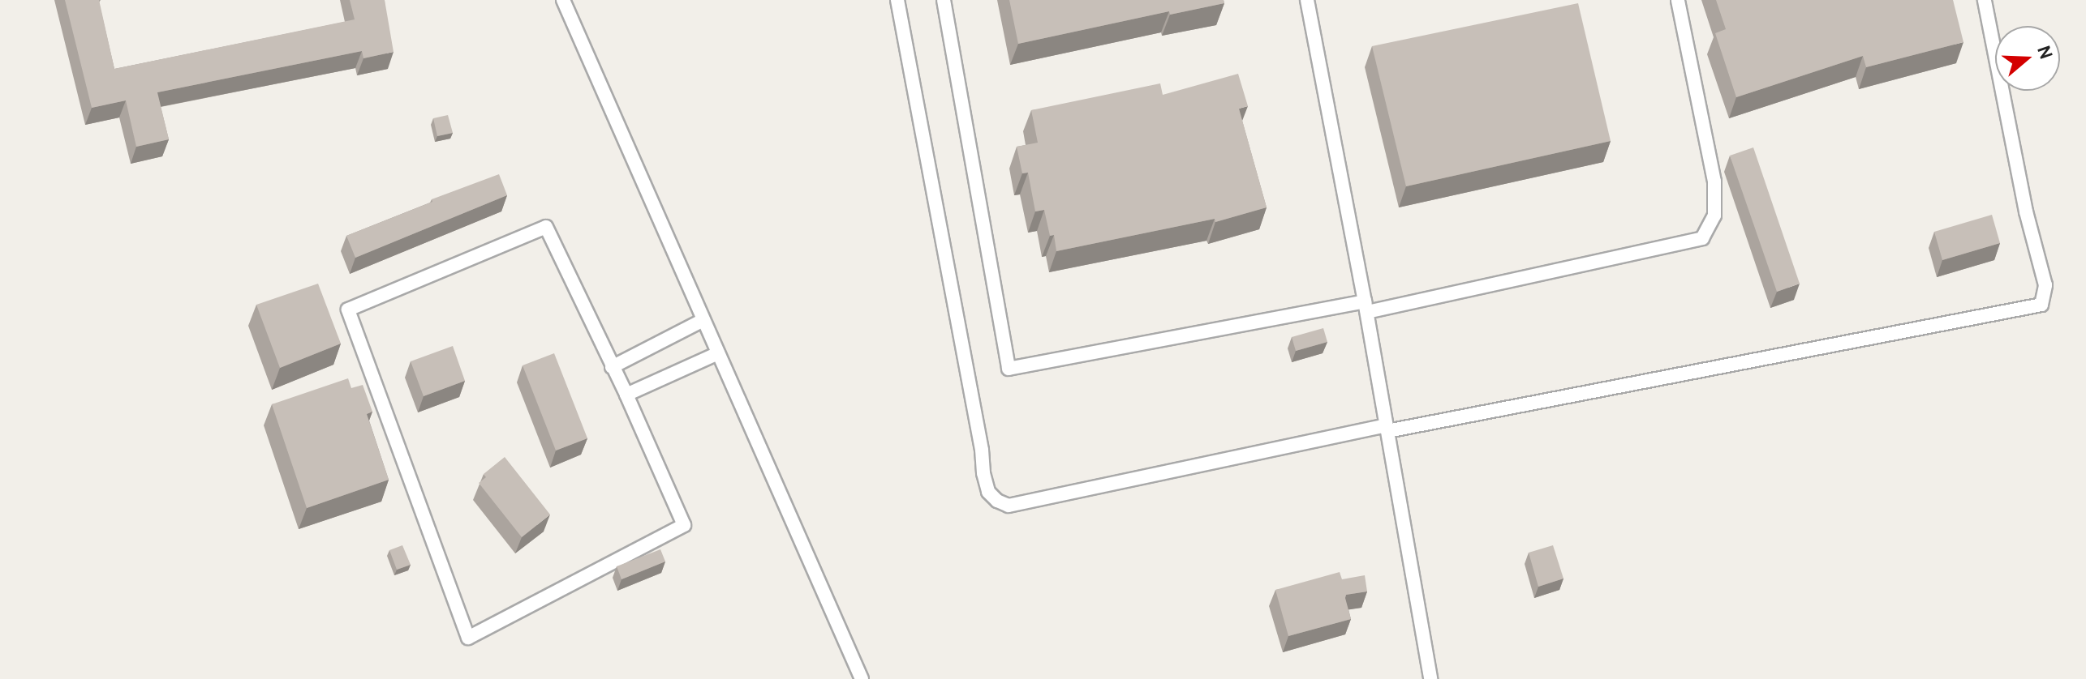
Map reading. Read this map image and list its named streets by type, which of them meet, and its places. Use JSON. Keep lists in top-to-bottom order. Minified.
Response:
{"north":"right"}
